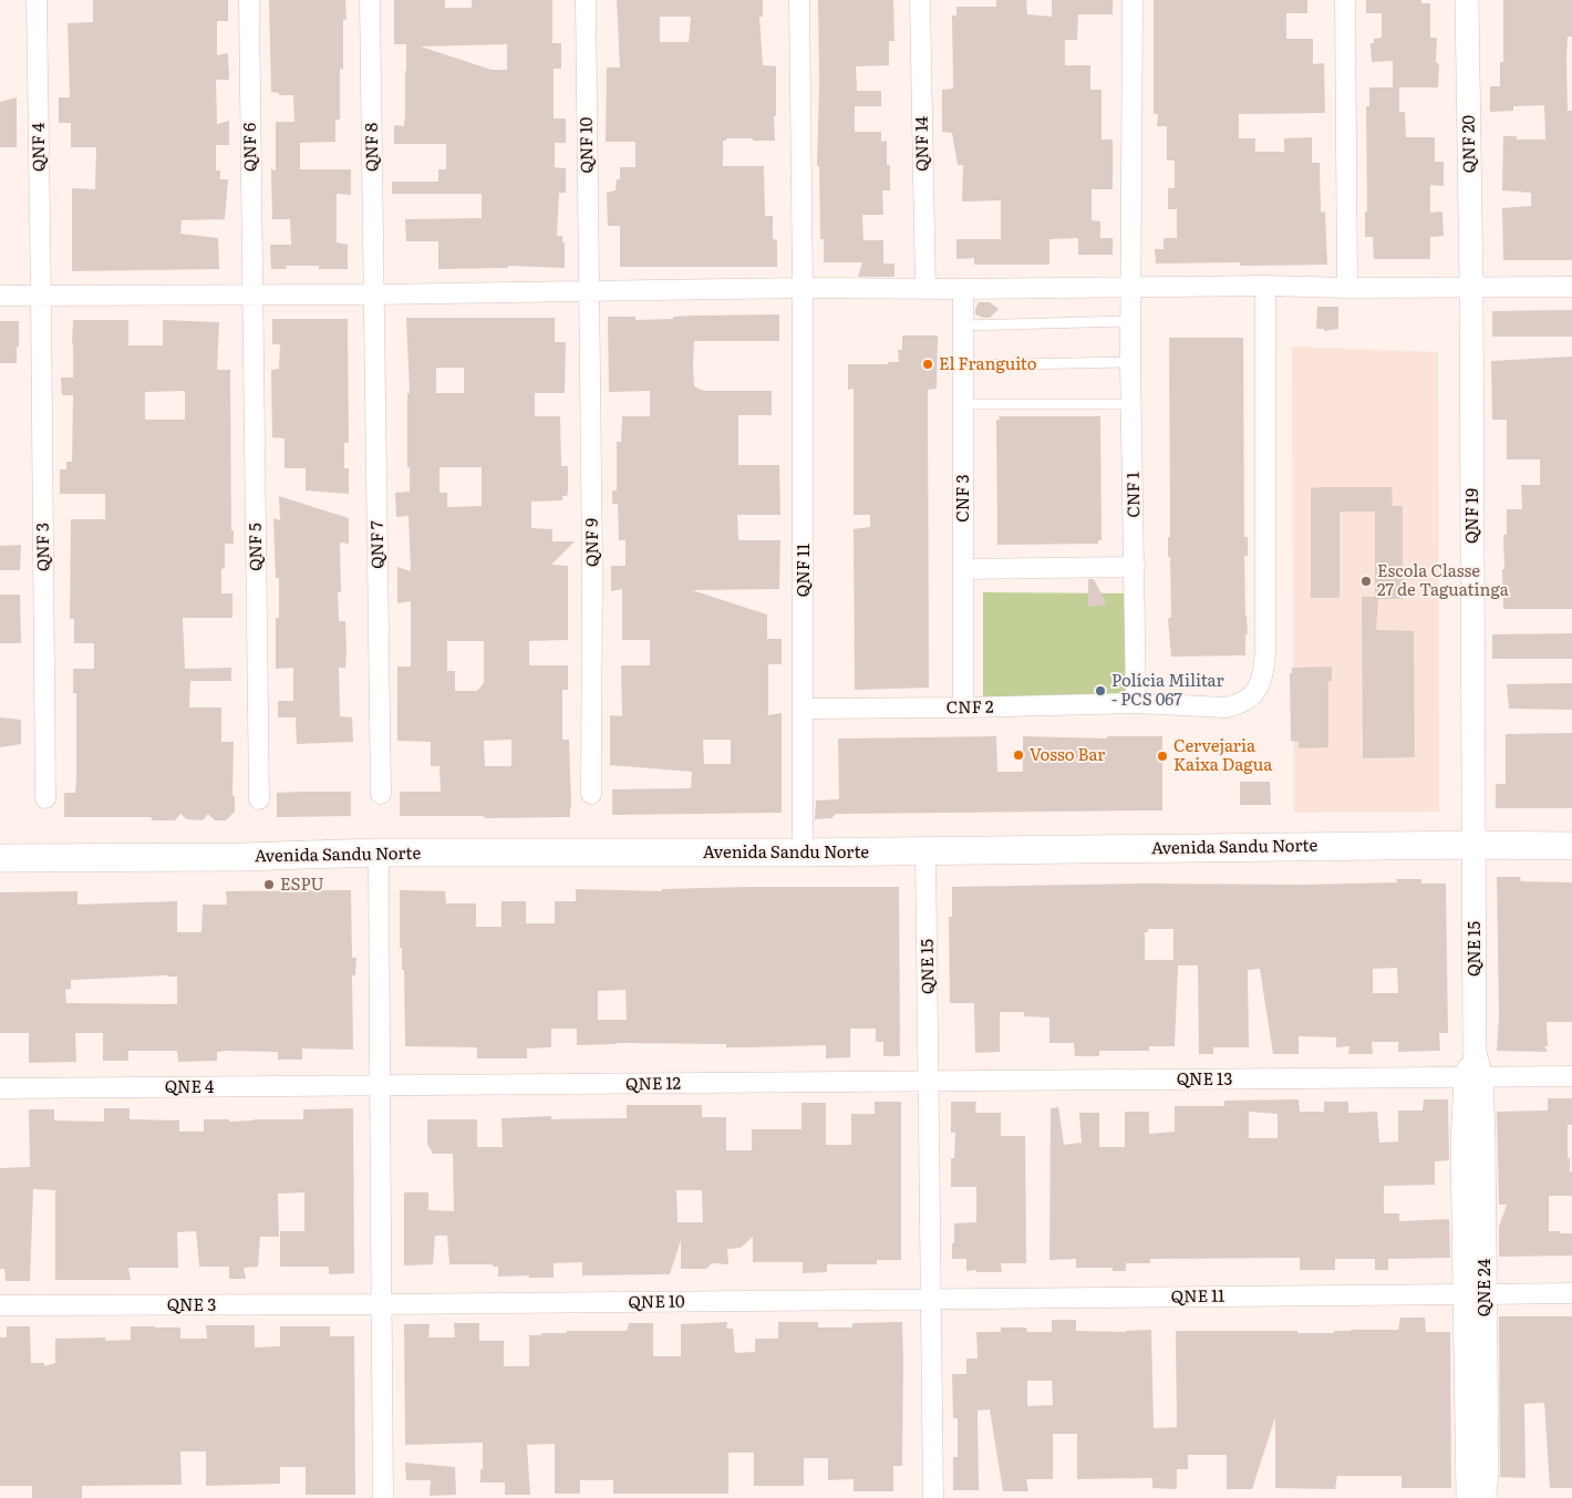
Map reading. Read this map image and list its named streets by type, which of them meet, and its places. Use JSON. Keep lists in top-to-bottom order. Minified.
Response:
{"streets":{"main road":["Avenida Sandu Norte"],"street":["QNF 14","QNF 20","QNF 10","QNF 4","QNF 6","QNF 8","CNF 1","CNF 3","QNF 19","QNF 9","QNF 7","QNF 3","QNF 5","QNF 11","CNF 2","QNE 15","QNE 13","QNE 12","QNE 4","QNE 24","QNE 11","QNE 10","QNE 3"]},"crossings":[["QNF 20","QNF 19"],["QNF 10","QNF 9"],["QNF 4","QNF 3"],["QNF 6","QNF 5"],["QNF 8","QNF 7"],["CNF 1","CNF 2"],["CNF 3","CNF 2"],["QNF 19","Avenida Sandu Norte"],["QNF 19","QNE 15"],["QNF 11","CNF 2"],["QNF 11","Avenida Sandu Norte"],["Avenida Sandu Norte","QNE 15"],["QNE 15","QNE 13"],["QNE 15","QNE 12"],["QNE 15","QNE 24"],["QNE 15","QNE 11"],["QNE 15","QNE 10"],["QNE 13","QNE 12"],["QNE 13","QNE 24"],["QNE 12","QNE 4"],["QNE 24","QNE 11"],["QNE 11","QNE 10"],["QNE 10","QNE 3"]],"places":["El Franguito","Escola Classe 27 de Taguatinga","Polícia Militar - PCS 067","Vosso Bar","Cervejaria Kaixa Dagua","ESPU"]}
